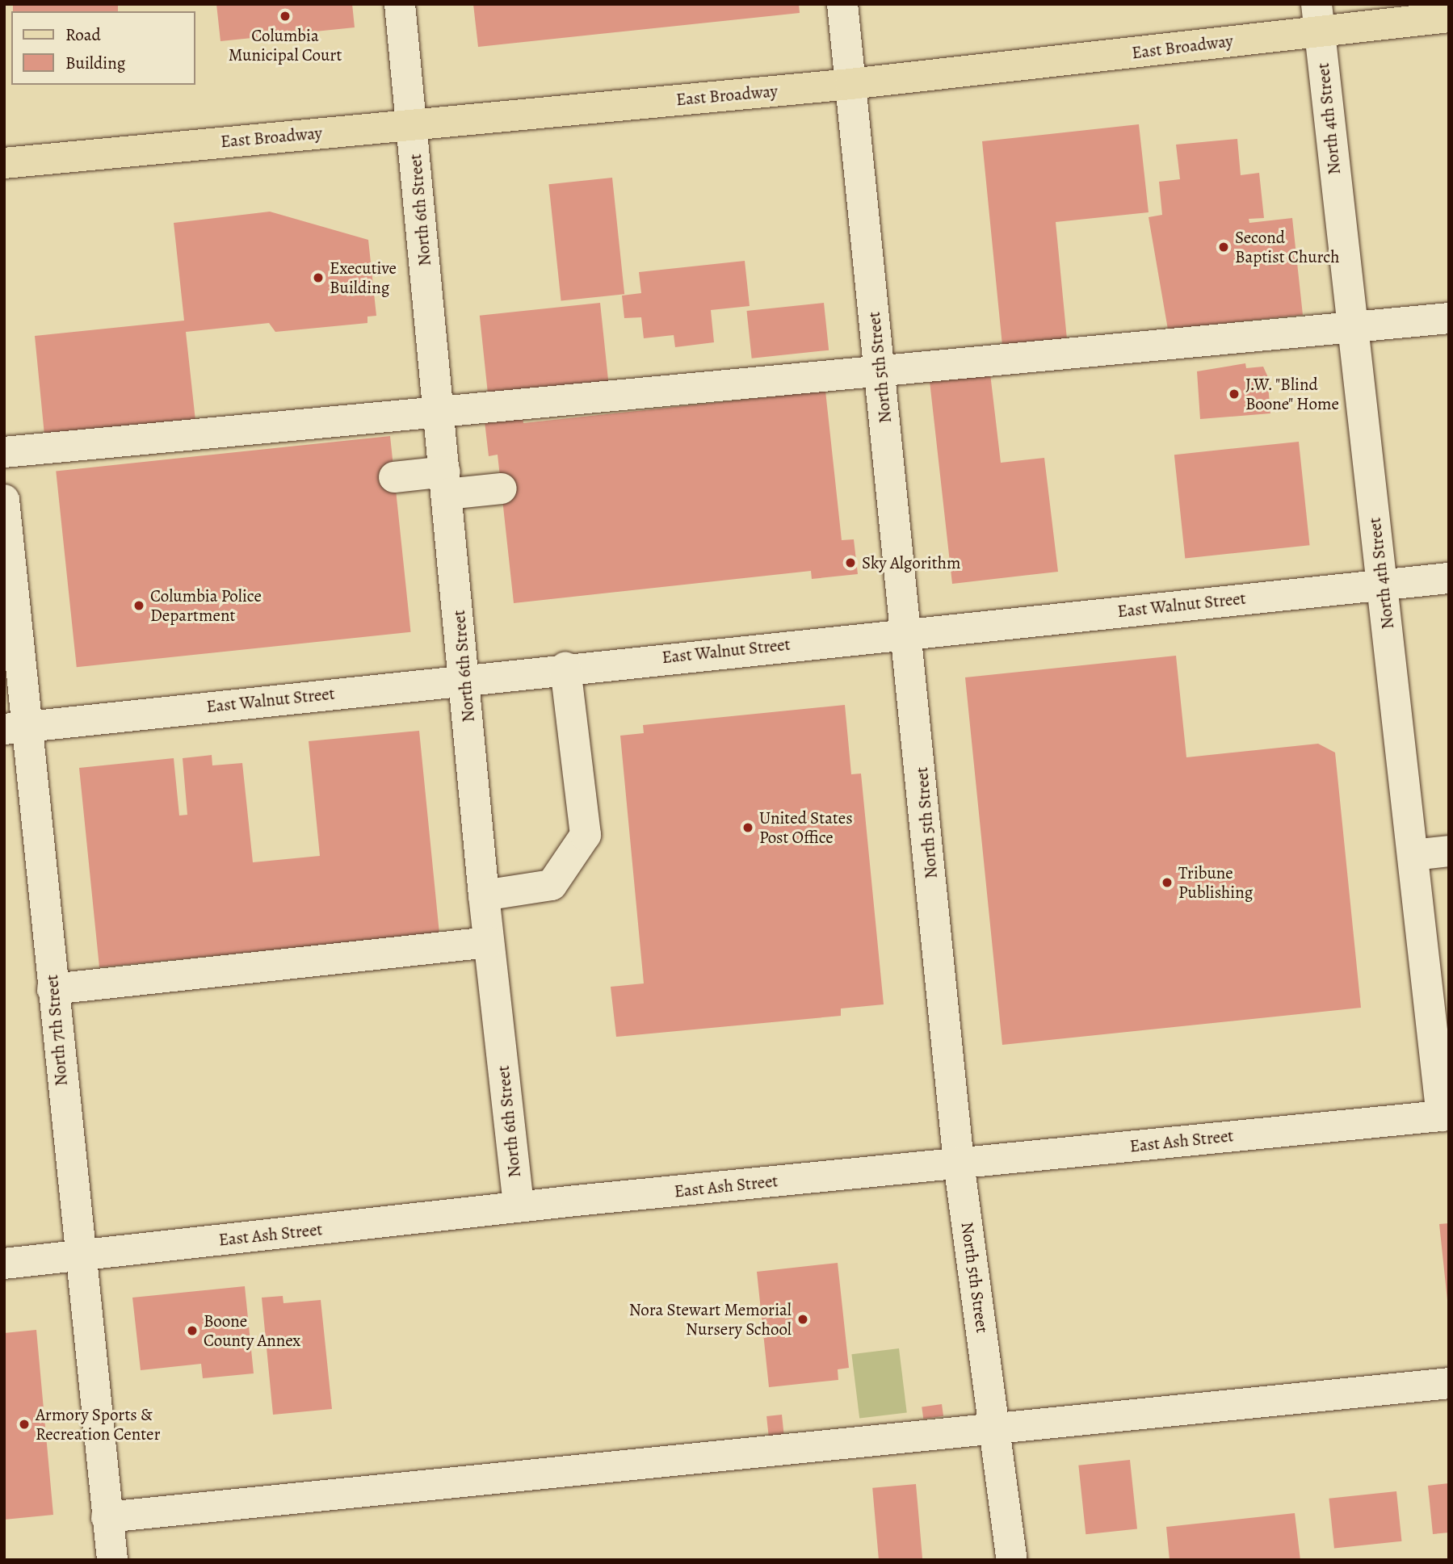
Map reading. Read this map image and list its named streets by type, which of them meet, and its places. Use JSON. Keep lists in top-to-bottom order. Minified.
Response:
{"streets":{"main road":["East Broadway"],"street":["North 4th Street","North 6th Street","North 5th Street","East Walnut Street","North 7th Street","East Ash Street"]},"crossings":[["East Broadway","North 4th Street"],["East Broadway","North 6th Street"],["East Broadway","North 5th Street"],["North 4th Street","East Walnut Street"],["North 4th Street","East Ash Street"],["North 6th Street","East Walnut Street"],["North 6th Street","East Ash Street"],["North 5th Street","East Walnut Street"],["North 5th Street","East Ash Street"],["East Walnut Street","North 7th Street"],["North 7th Street","East Ash Street"]],"places":["Columbia Municipal Court","Second Baptist Church","Executive Building","J.W. \"Blind Boone\" Home","Sky Algorithm","Columbia Police Department","United States Post Office","Tribune Publishing","Nora Stewart Memorial Nursery School","Boone County Annex","Armory Sports & Recreation Center"],"legend":["Road","Building"]}
